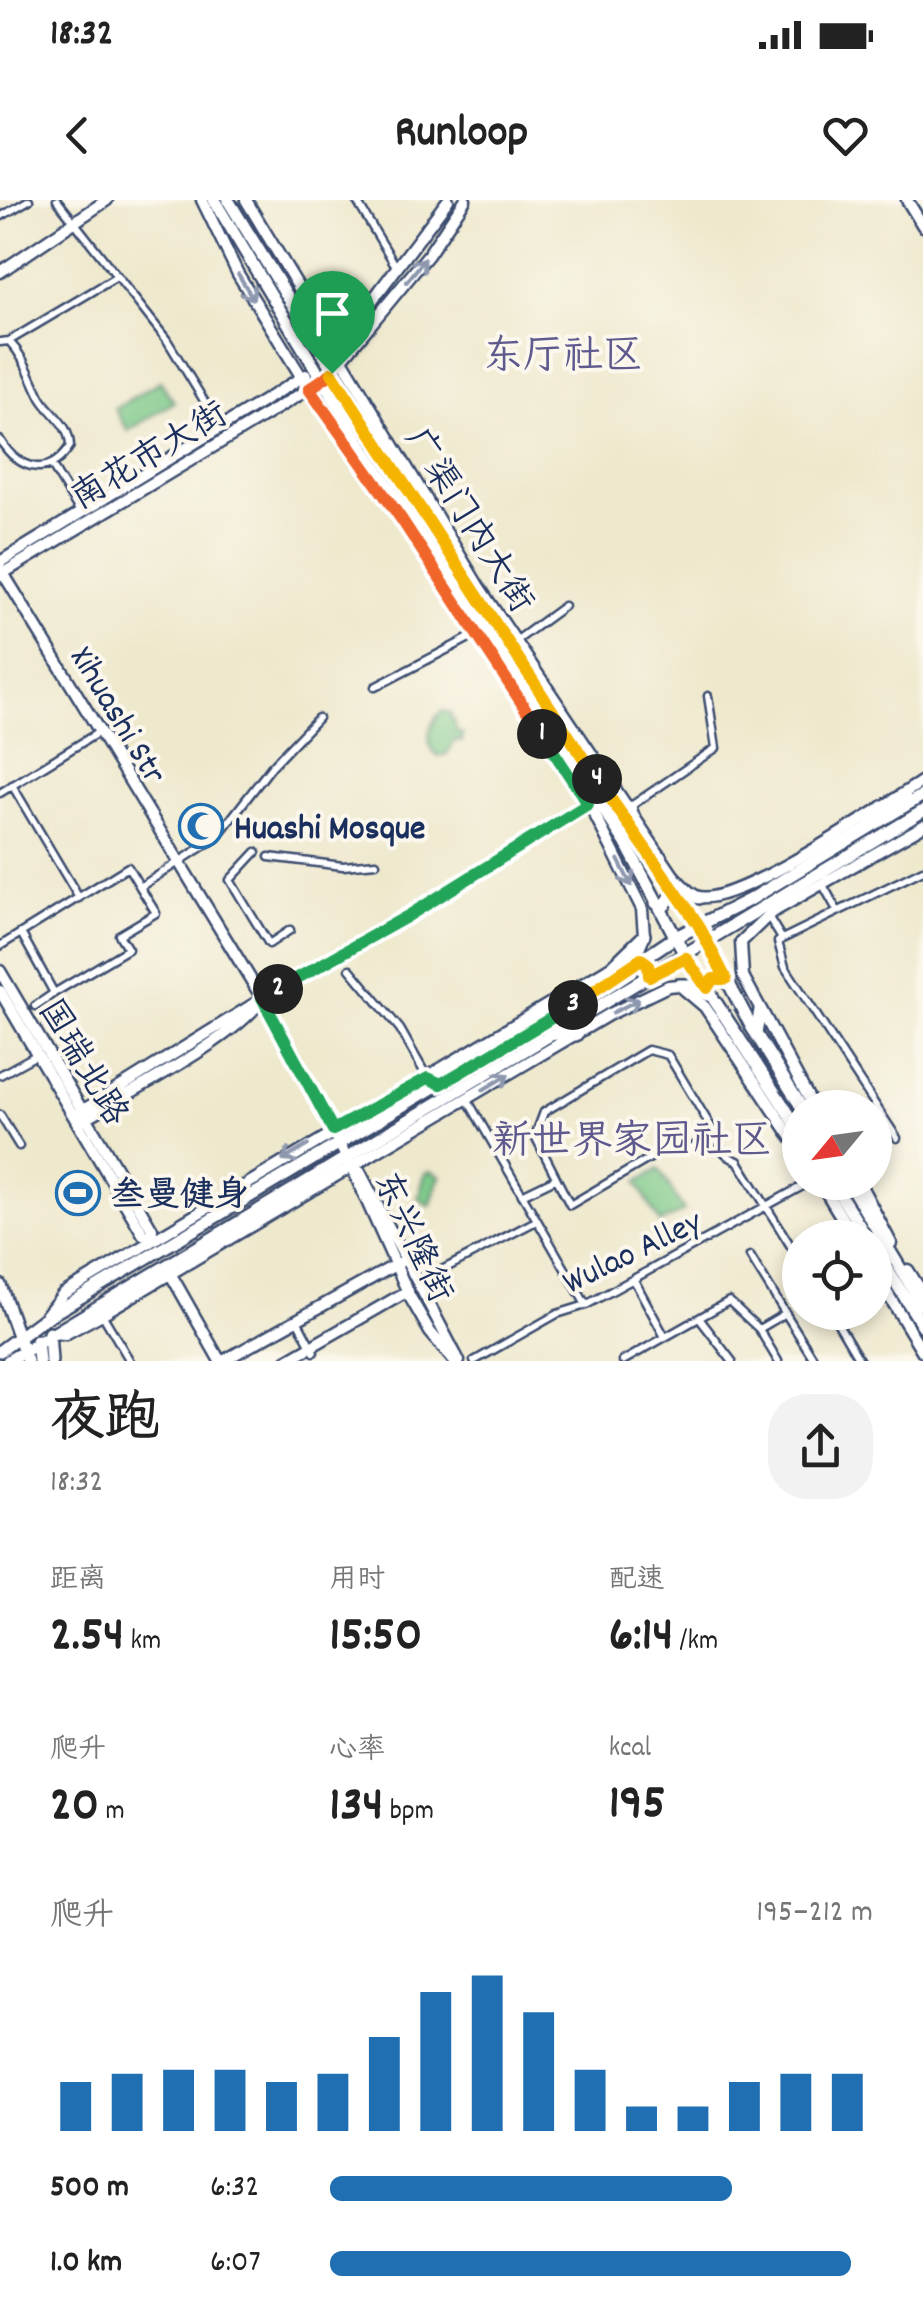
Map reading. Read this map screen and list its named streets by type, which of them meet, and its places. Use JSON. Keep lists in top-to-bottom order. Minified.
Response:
{"streets":{"street":["南花市大街","广渠门内大街","Xihuashi Str","国瑞北路","东兴隆街","Wulao Alley"]},"crossings":[["南花市大街","广渠门内大街"],["南花市大街","Xihuashi Str"],["Xihuashi Str","东兴隆街"]],"districts":["东厅社区","新世界家园社区"],"places":{"mosque":["Huashi Mosque"],"sports":["叁曼健身"]},"north":"bottom left","page":{"status":"18:32","header":"Runloop","pins":["1","4","2","3"],"heading":["夜跑","18:32"],"stats":[["距离","2.54 km"],["用时","15:50"],["配速","6:14 /km"],["爬升","20 m"],["心率","134 bpm"],["kcal","195"]],"chart":["爬升","195–212 m"],"list":[{"name":"500 m","note":"6:32"},{"name":"1.0 km","note":"6:07"}]}}
